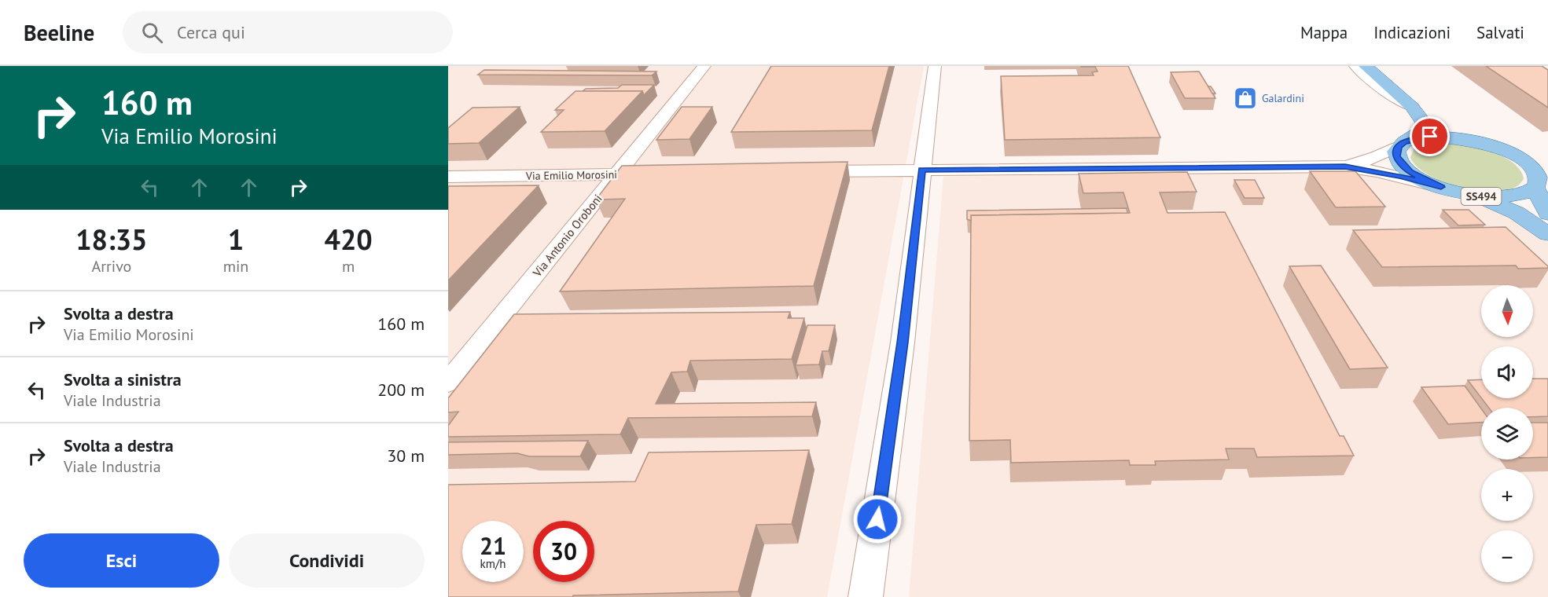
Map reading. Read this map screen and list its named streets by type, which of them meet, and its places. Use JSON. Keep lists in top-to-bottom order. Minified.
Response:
{"streets":{"main road":["SS494"],"street":["Via Emilio Morosini","Via Antonio Oroboni"]},"crossings":[["Via Emilio Morosini","Via Antonio Oroboni"]],"places":{"shop":["Galardini"]},"north":"bottom","page":{"header":"Beeline","search":"Cerca qui","nav":["Mappa","Indicazioni","Salvati"],"turn":["160 m","Via Emilio Morosini"],"eta":["18:35","Arrivo","1","min","420","m"],"map_buttons":["+","−"],"list":[{"name":"Svolta a destra","note":"Via Emilio Morosini","value":"160 m"},{"name":"Svolta a sinistra","note":"Viale Industria","value":"200 m"},{"name":"Svolta a destra","note":"Viale Industria","value":"30 m"}],"speed":"21 km/h","limit":"30","buttons":["Esci","Condividi"]}}
